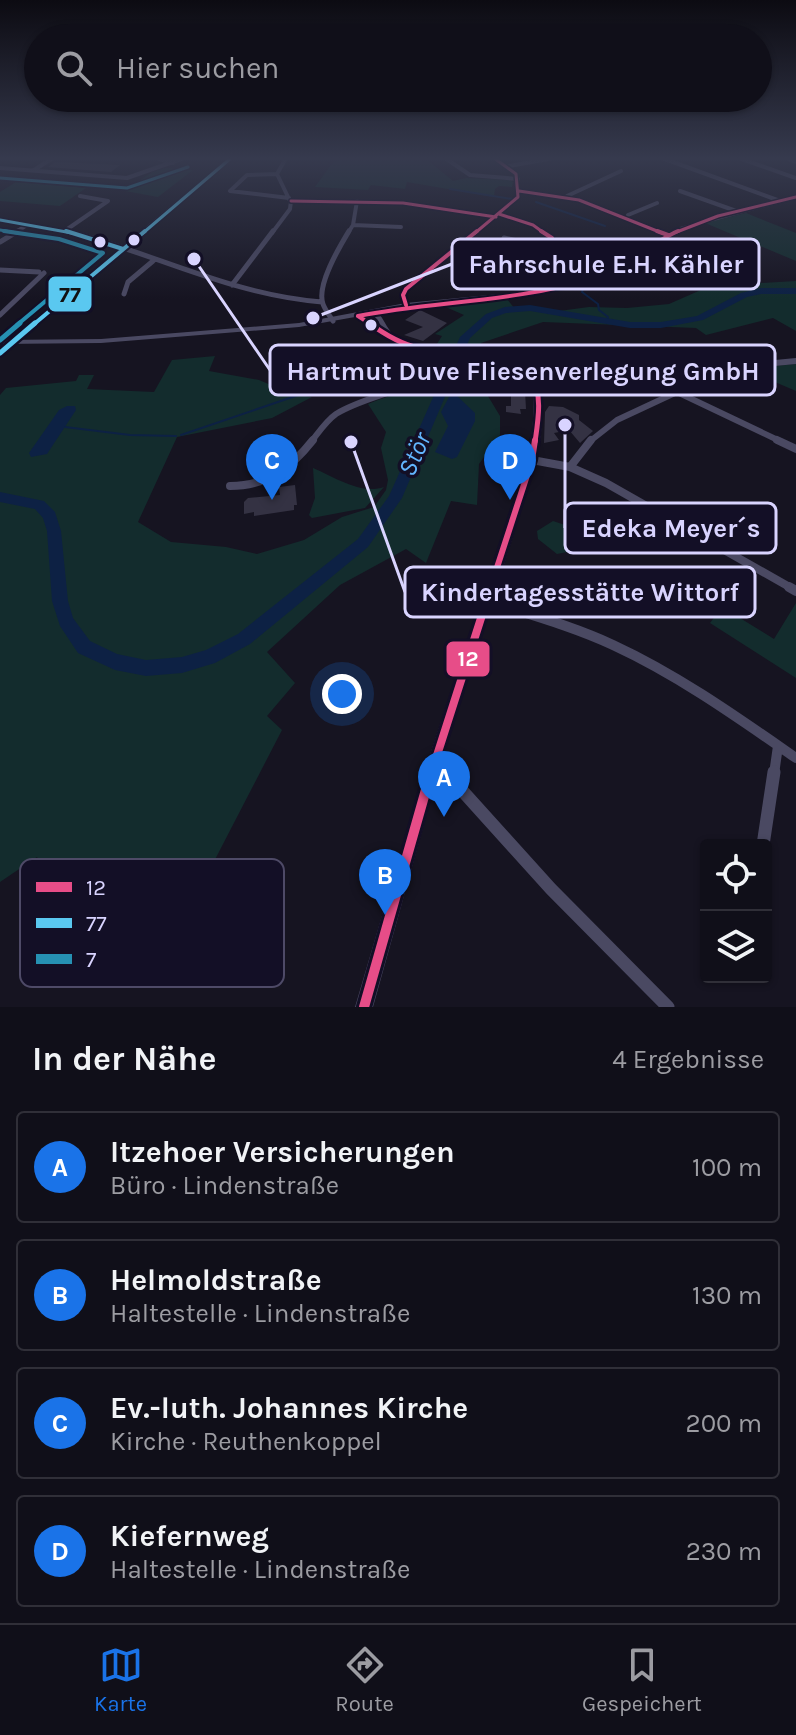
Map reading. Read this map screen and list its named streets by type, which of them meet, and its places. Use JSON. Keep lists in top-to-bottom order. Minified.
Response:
{"water":["Stör"],"places":["Hartmut Duve Fliesenverlegung GmbH","Fahrschule E.H. Kähler","Edeka Meyer´s","Kindertagesstätte Wittorf"],"lines":["transit line 12","transit line 77","transit line 7"],"legend":["12","77","7"],"page":{"search":"Hier suchen","pins":["C","D","A","B"],"heading":["In der Nähe","4 Ergebnisse"],"list":[{"mark":"A","name":"Itzehoer Versicherungen","note":"Büro · Lindenstraße","value":"100 m"},{"mark":"B","name":"Helmoldstraße","note":"Haltestelle · Lindenstraße","value":"130 m"},{"mark":"C","name":"Ev.-luth. Johannes Kirche","note":"Kirche · Reuthenkoppel","value":"200 m"},{"mark":"D","name":"Kiefernweg","note":"Haltestelle · Lindenstraße","value":"230 m"}],"nav":["Karte","Route","Gespeichert"]}}
